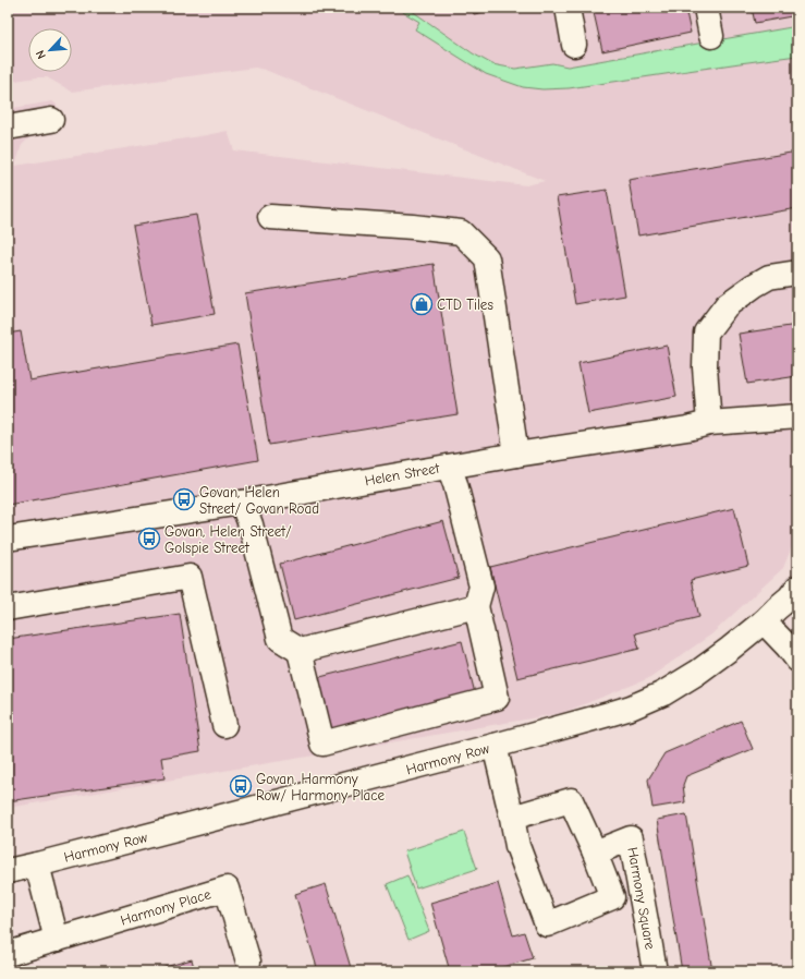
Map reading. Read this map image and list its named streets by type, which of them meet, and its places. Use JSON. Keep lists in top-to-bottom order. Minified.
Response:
{"streets":{"street":["Helen Street","Harmony Row","Harmony Square","Harmony Place"]},"crossings":[["Harmony Row","Harmony Square"]],"places":{"shop":["CTD Tiles"],"bus stop":["Govan, Helen Street/ Govan Road","Govan, Helen Street/ Golspie Street","Govan, Harmony Row/ Harmony Place"]},"north":"bottom left"}
